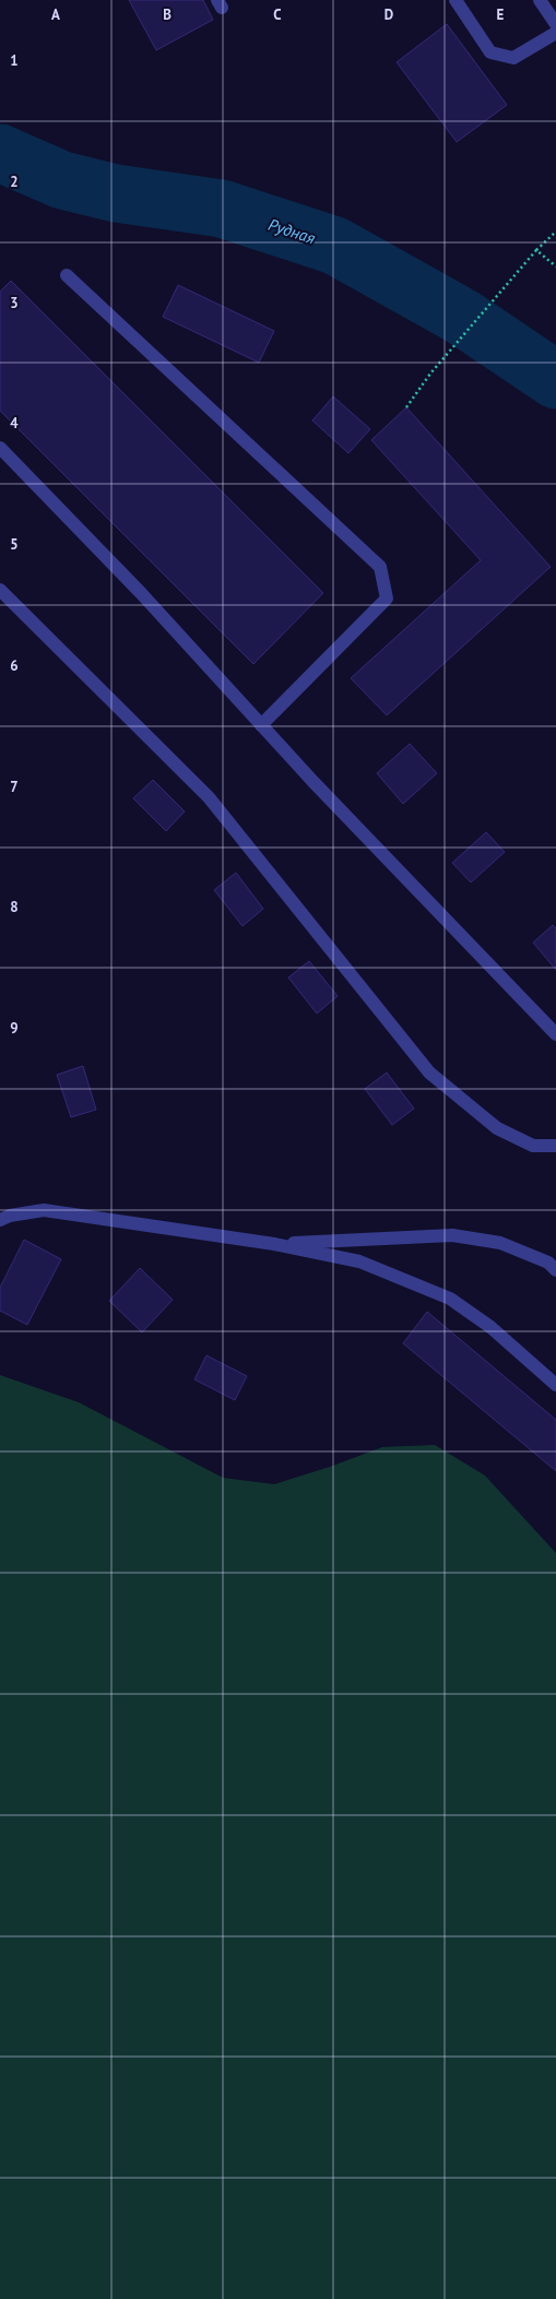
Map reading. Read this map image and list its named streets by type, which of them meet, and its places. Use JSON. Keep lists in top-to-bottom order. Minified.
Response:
{"water":["Рудная"],"grid":{"columns":["A","B","C","D","E"],"rows":["1","2","3","4","5","6","7","8","9"]}}
